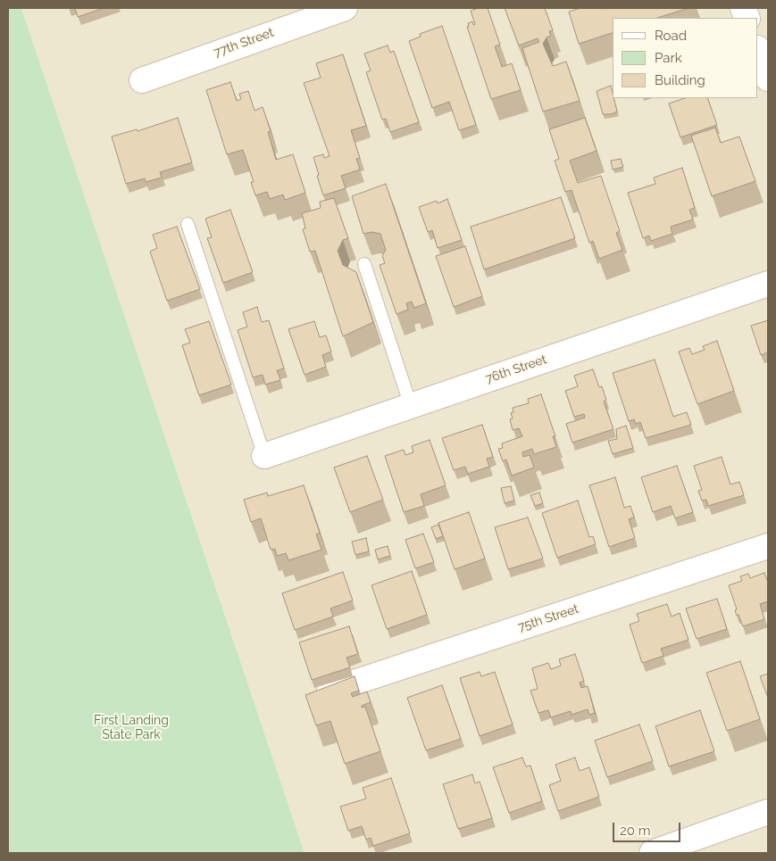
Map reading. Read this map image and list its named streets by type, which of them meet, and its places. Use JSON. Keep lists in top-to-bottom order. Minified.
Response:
{"streets":{"street":["77th Street","76th Street","75th Street"]},"parks":["First Landing State Park"],"legend":["Road","Park","Building"],"scale_bar":"20 m"}
